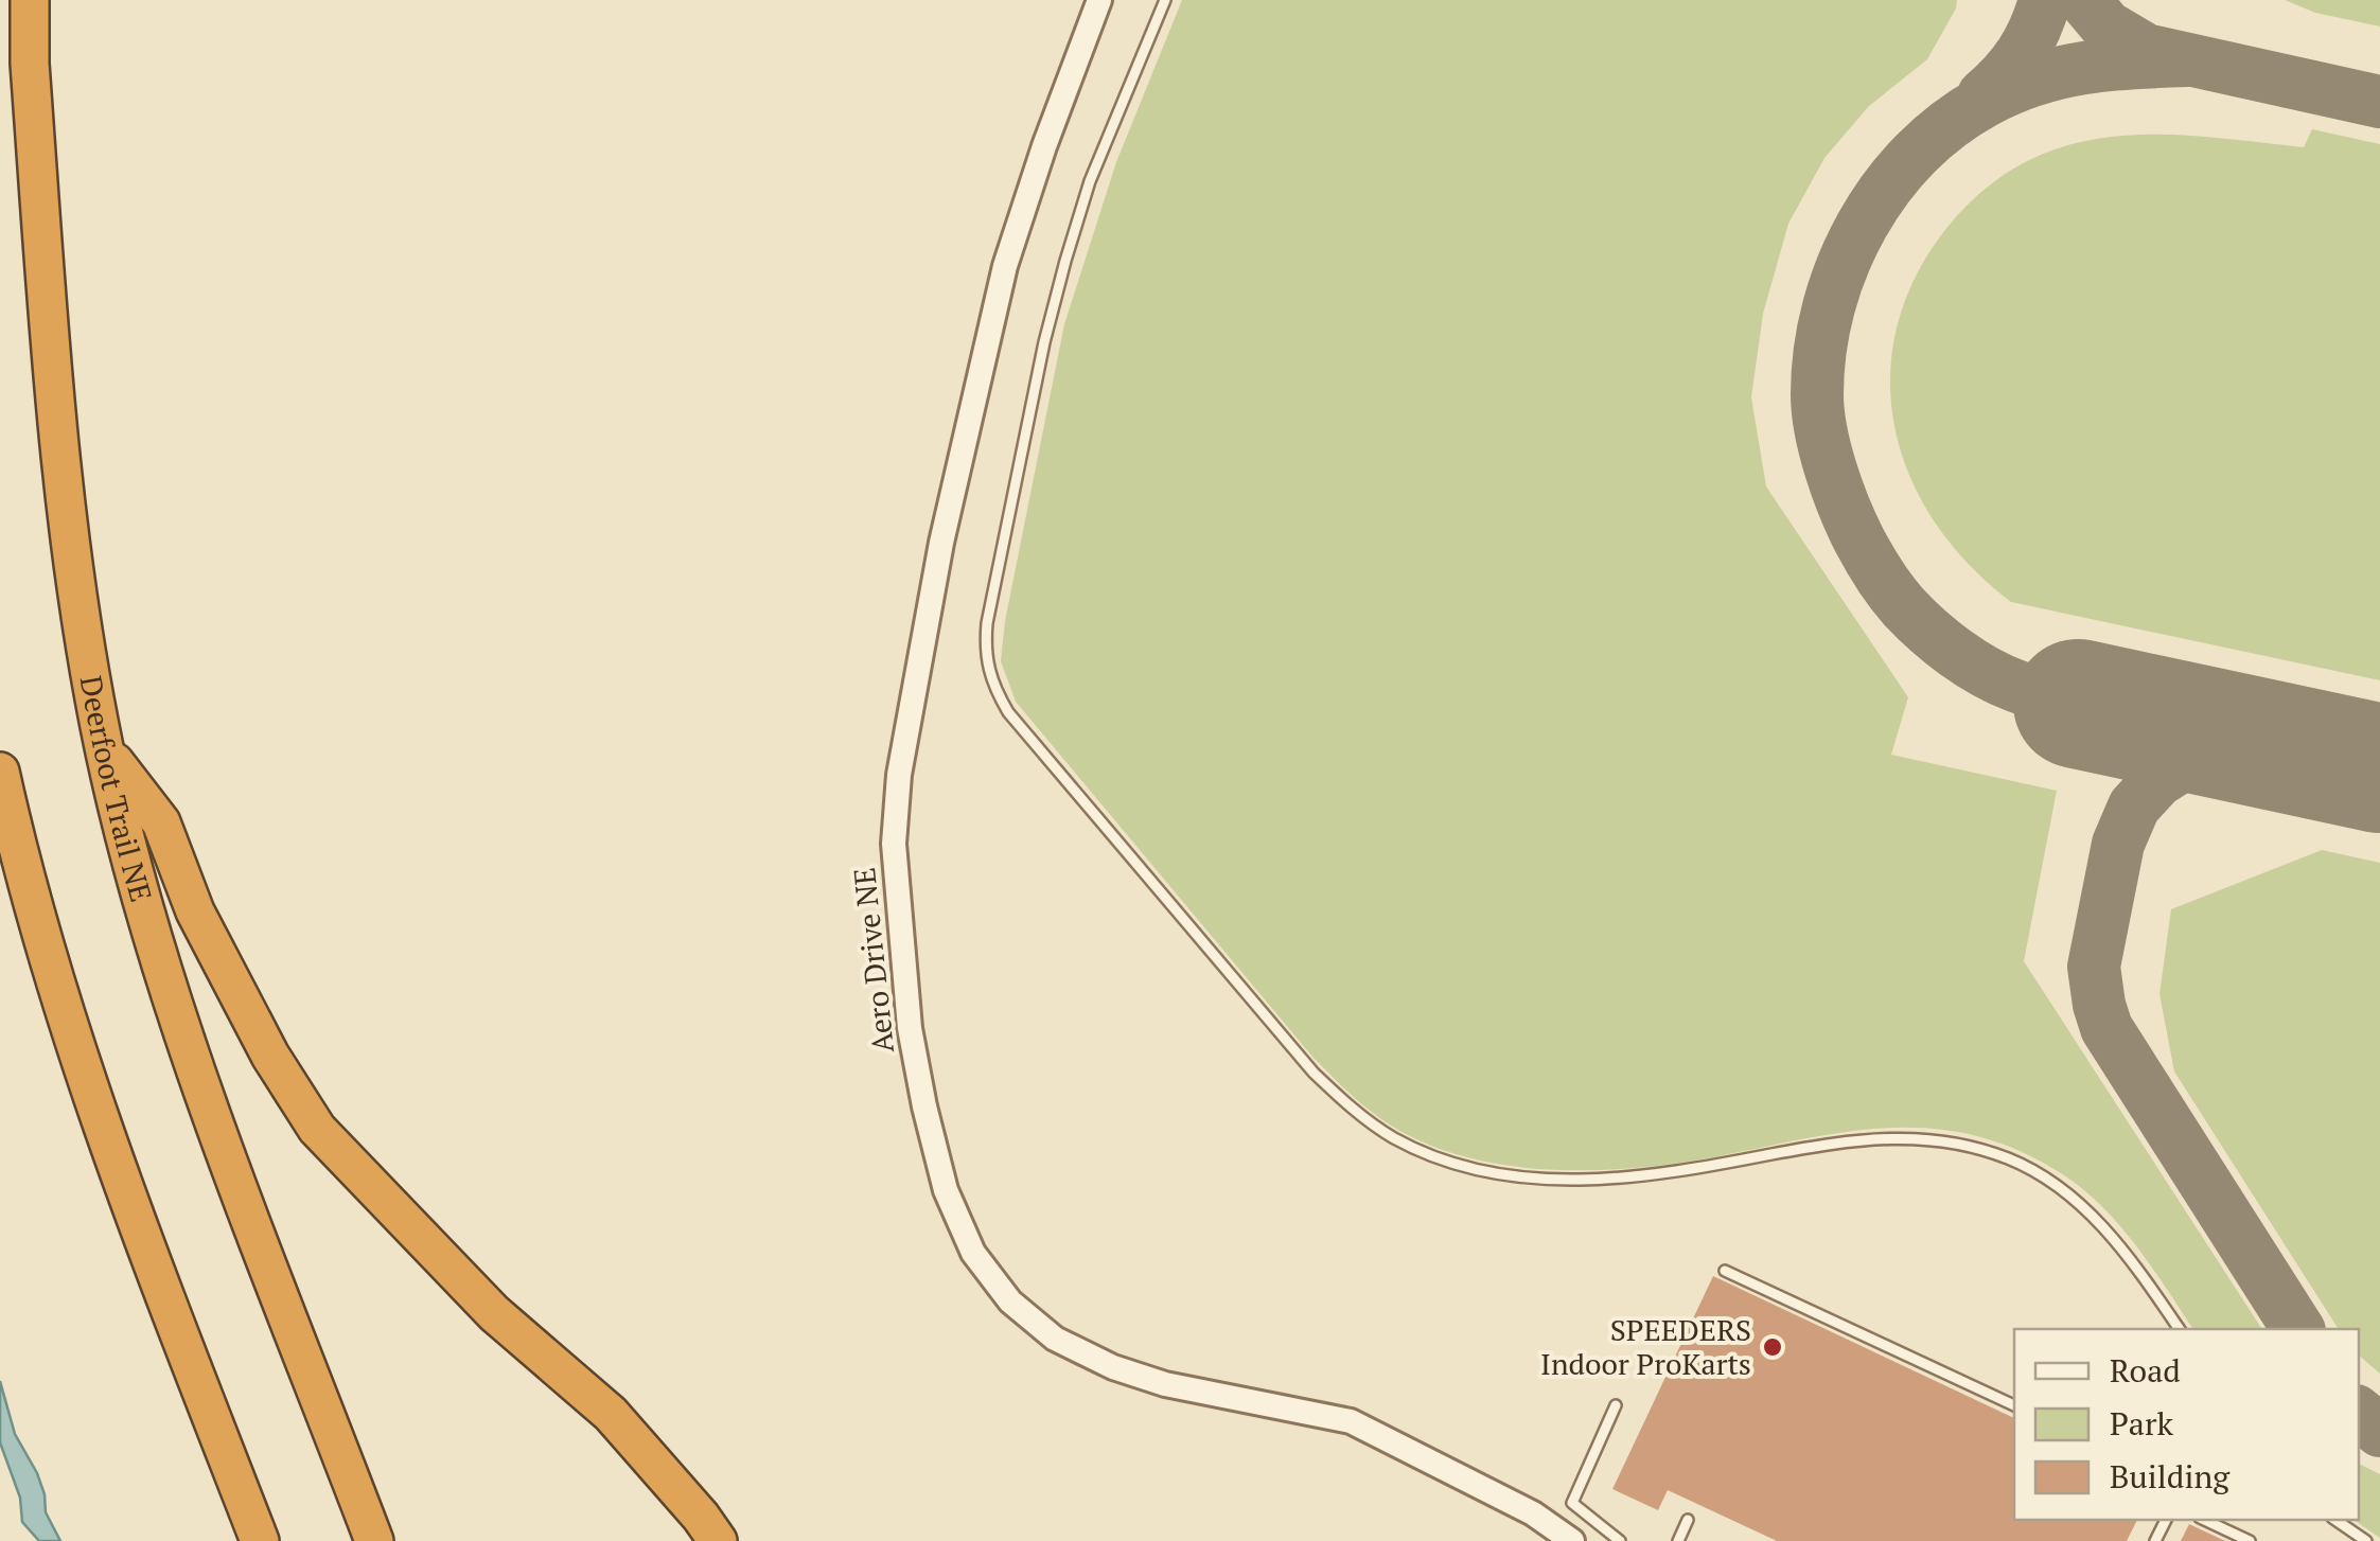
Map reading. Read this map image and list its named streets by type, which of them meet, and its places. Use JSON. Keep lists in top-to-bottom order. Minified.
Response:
{"streets":{"highway":["Deerfoot Trail NE"],"street":["Aero Drive NE"]},"places":["SPEEDERS Indoor ProKarts"],"legend":["Road","Park","Building"]}
